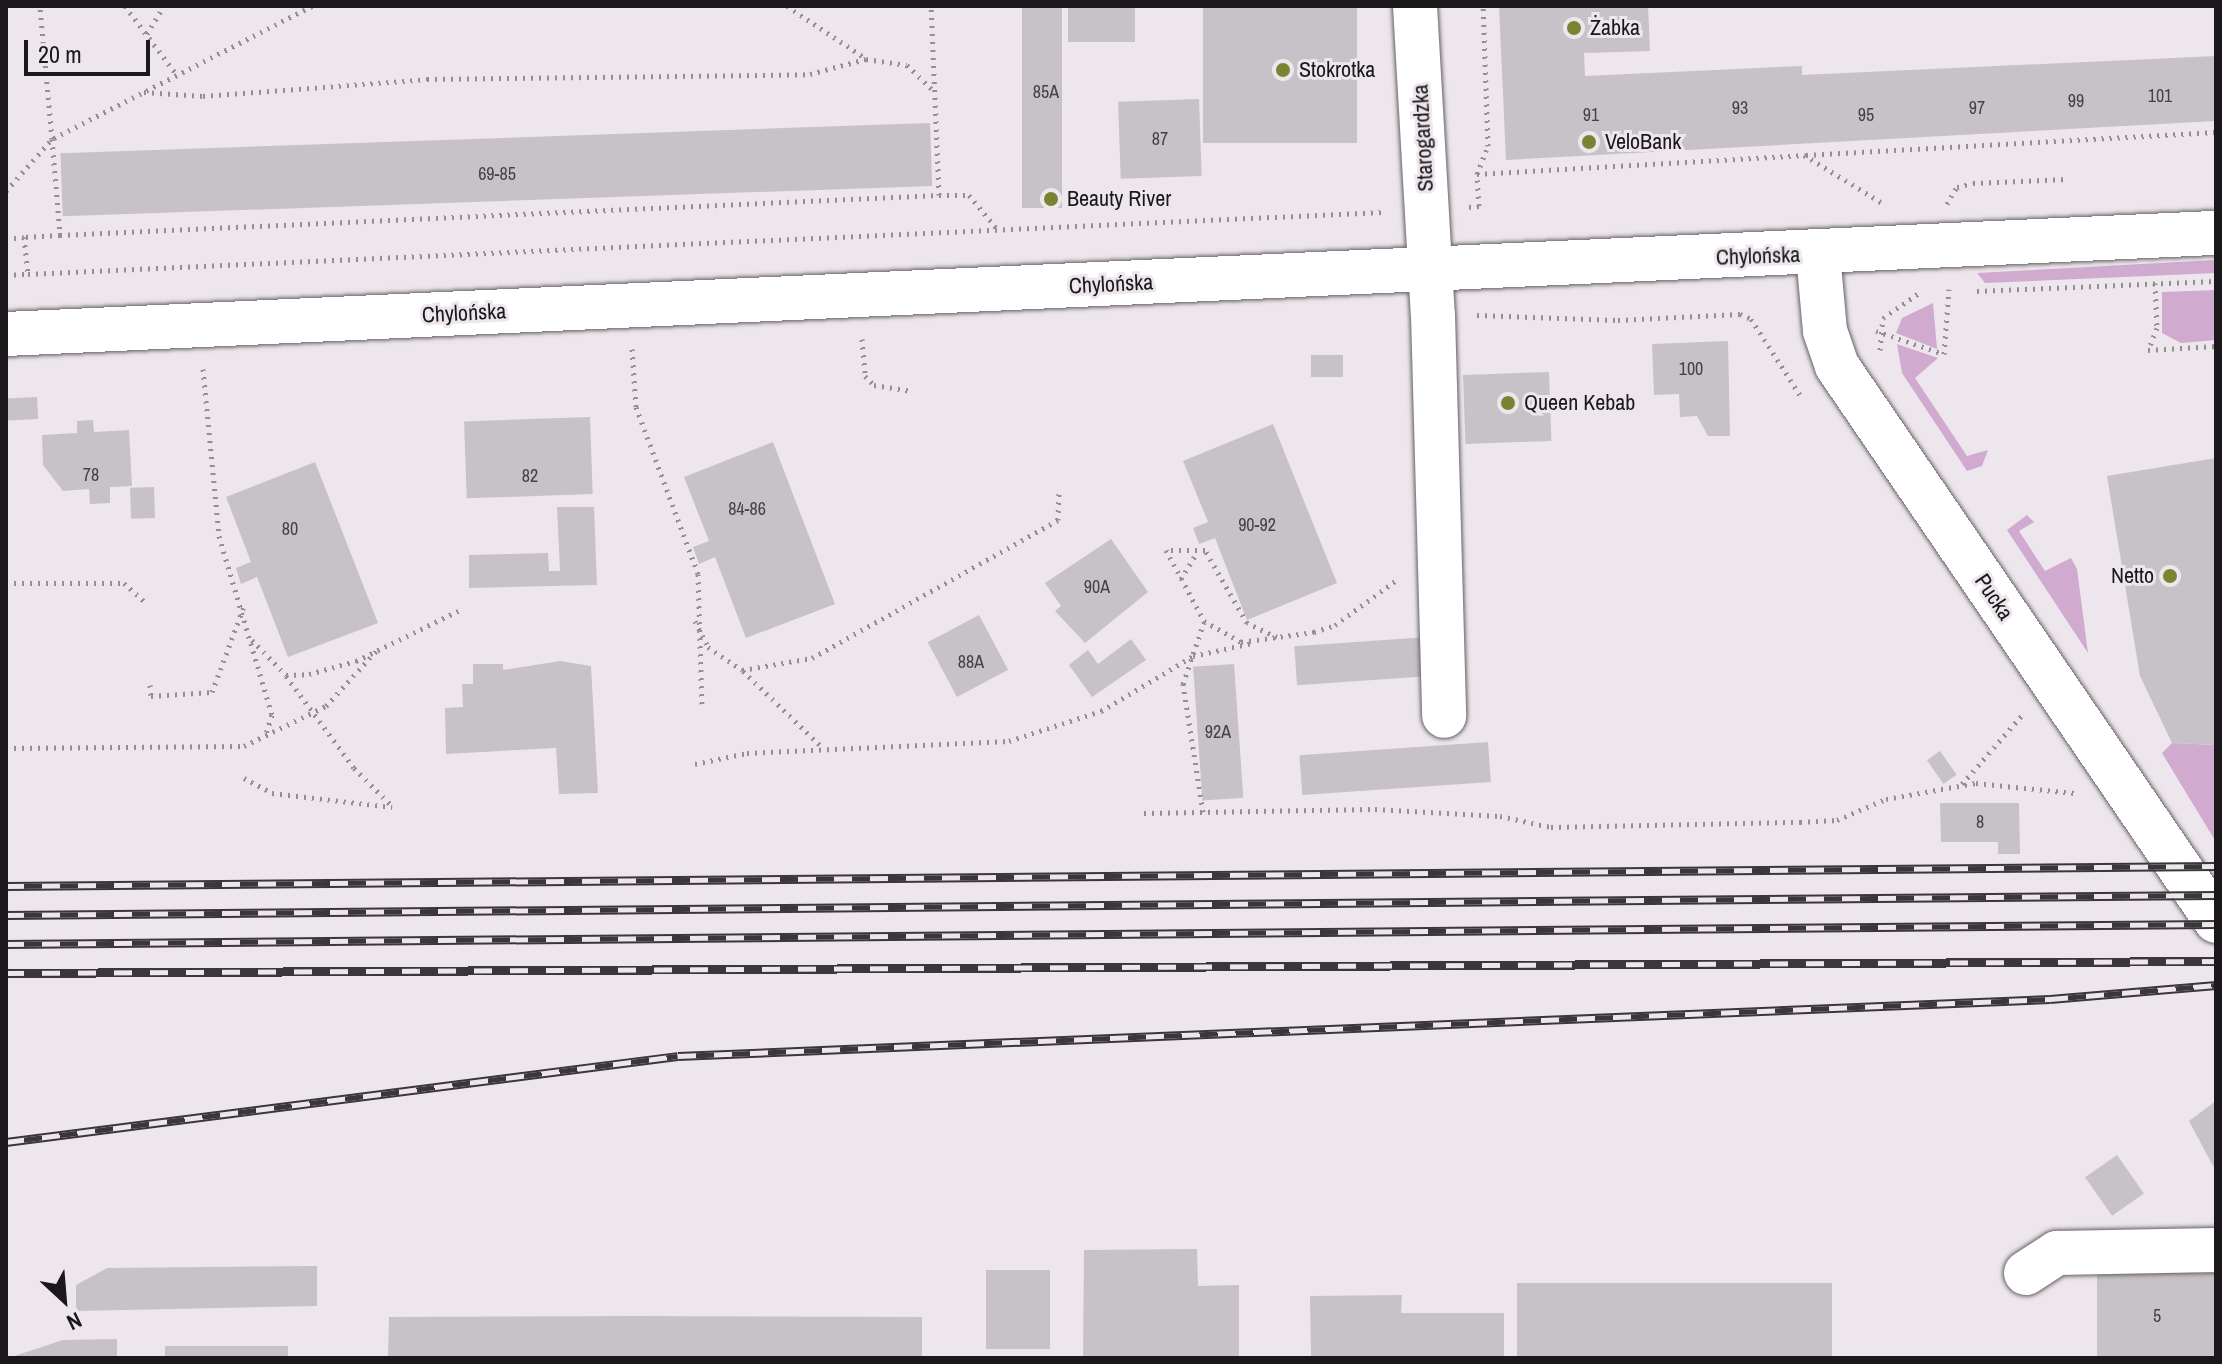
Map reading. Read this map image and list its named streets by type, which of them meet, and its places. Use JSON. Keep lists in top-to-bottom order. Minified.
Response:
{"streets":{"street":["Starogardzka","Chylońska","Pucka"]},"crossings":[["Starogardzka","Chylońska"],["Chylońska","Pucka"]],"places":["Żabka","Stokrotka","VeloBank","Beauty River","Queen Kebab","Netto"],"house_numbers":["85A","101","99","93","97","91","95","87","69-85","100","78","82","84-86","90-92","80","90A","88A","92A","8","5"],"scale_bar":"20 m","north":"bottom right"}
